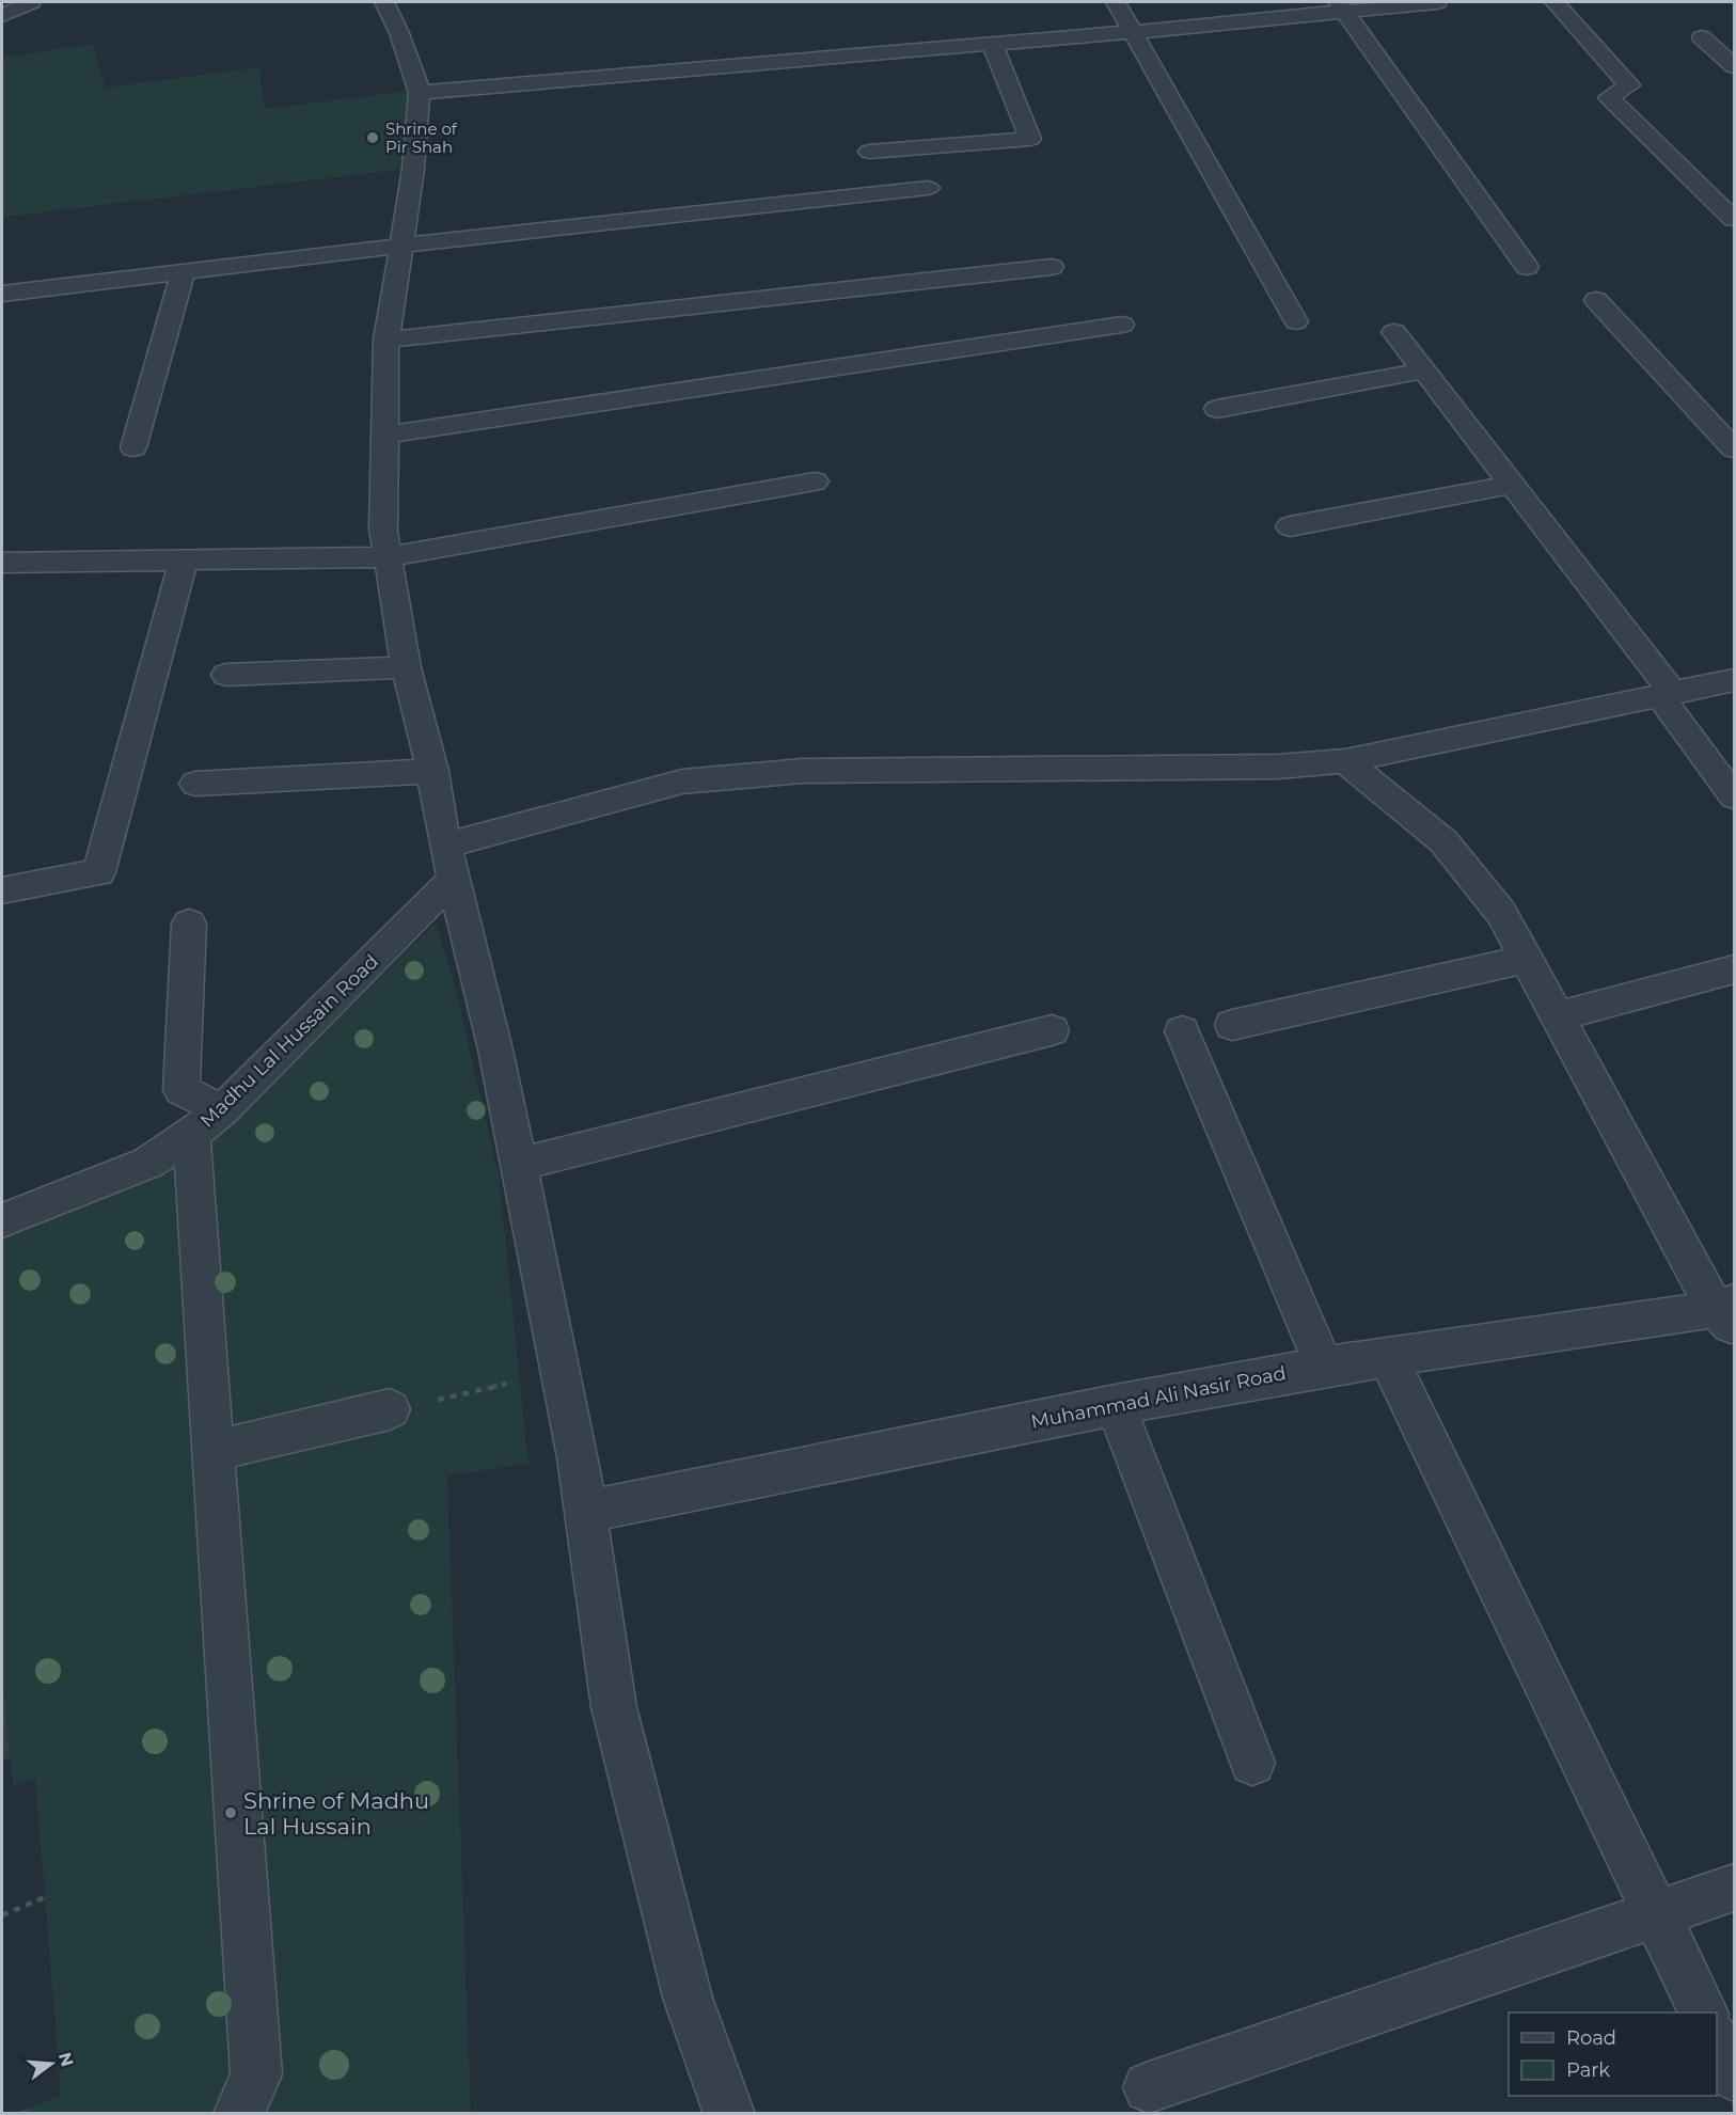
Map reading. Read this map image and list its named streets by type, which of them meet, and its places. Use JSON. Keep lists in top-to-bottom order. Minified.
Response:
{"streets":{"street":["Madhu Lal Hussain Road","Muhammad Ali Nasir Road"]},"places":["Shrine of Pir Shah","Shrine of Madhu Lal Hussain"],"legend":["Road","Park"],"north":"right"}
